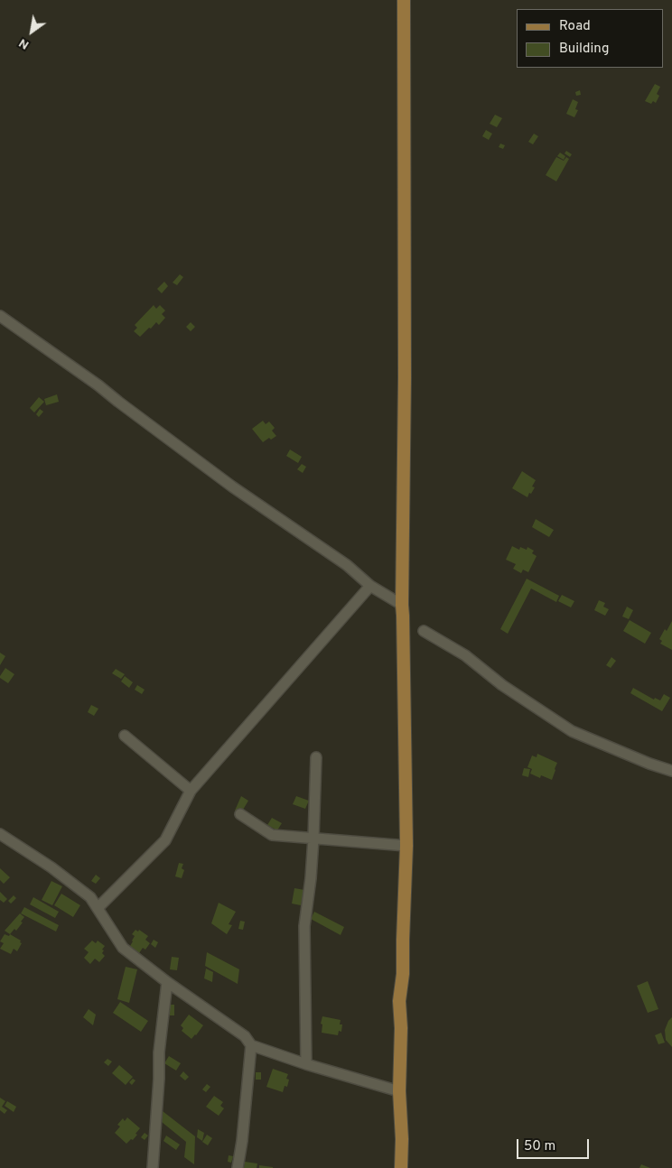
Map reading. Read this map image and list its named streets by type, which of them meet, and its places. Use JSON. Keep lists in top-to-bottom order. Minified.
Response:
{"legend":["Road","Building"],"scale_bar":"50 m","north":"bottom left"}
